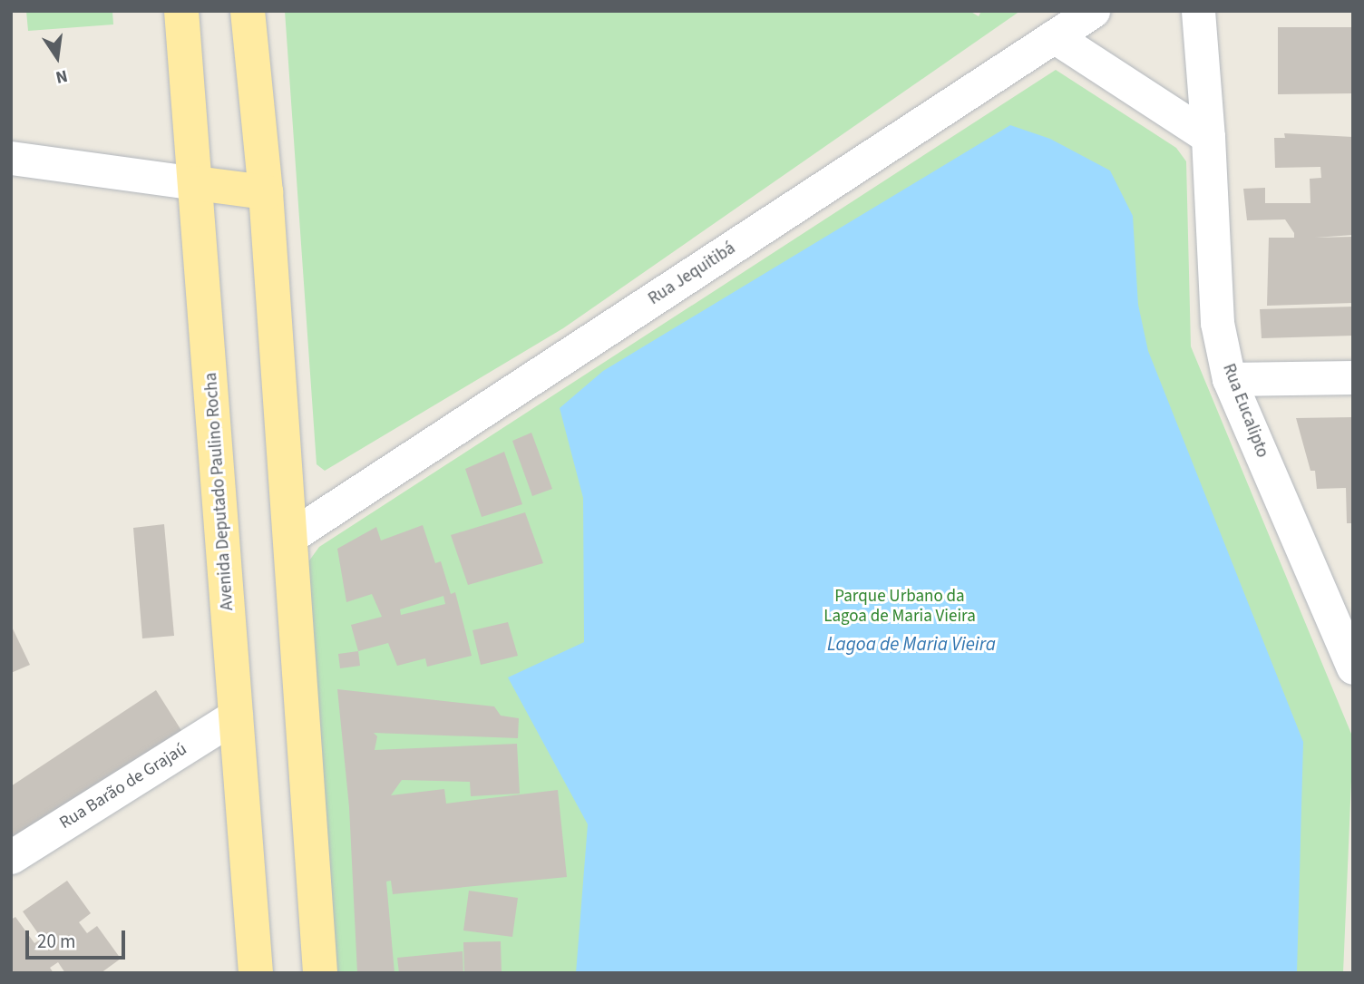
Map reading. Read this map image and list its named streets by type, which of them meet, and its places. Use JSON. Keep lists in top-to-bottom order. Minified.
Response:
{"streets":{"main road":["Avenida Deputado Paulino Rocha"],"street":["Rua Jequitibá","Rua Eucalipto","Rua Barão de Grajaú"]},"crossings":[["Avenida Deputado Paulino Rocha","Rua Barão de Grajaú"]],"water":["Lagoa de Maria Vieira"],"parks":["Parque Urbano da Lagoa de Maria Vieira"],"scale_bar":"20 m","north":"bottom"}
